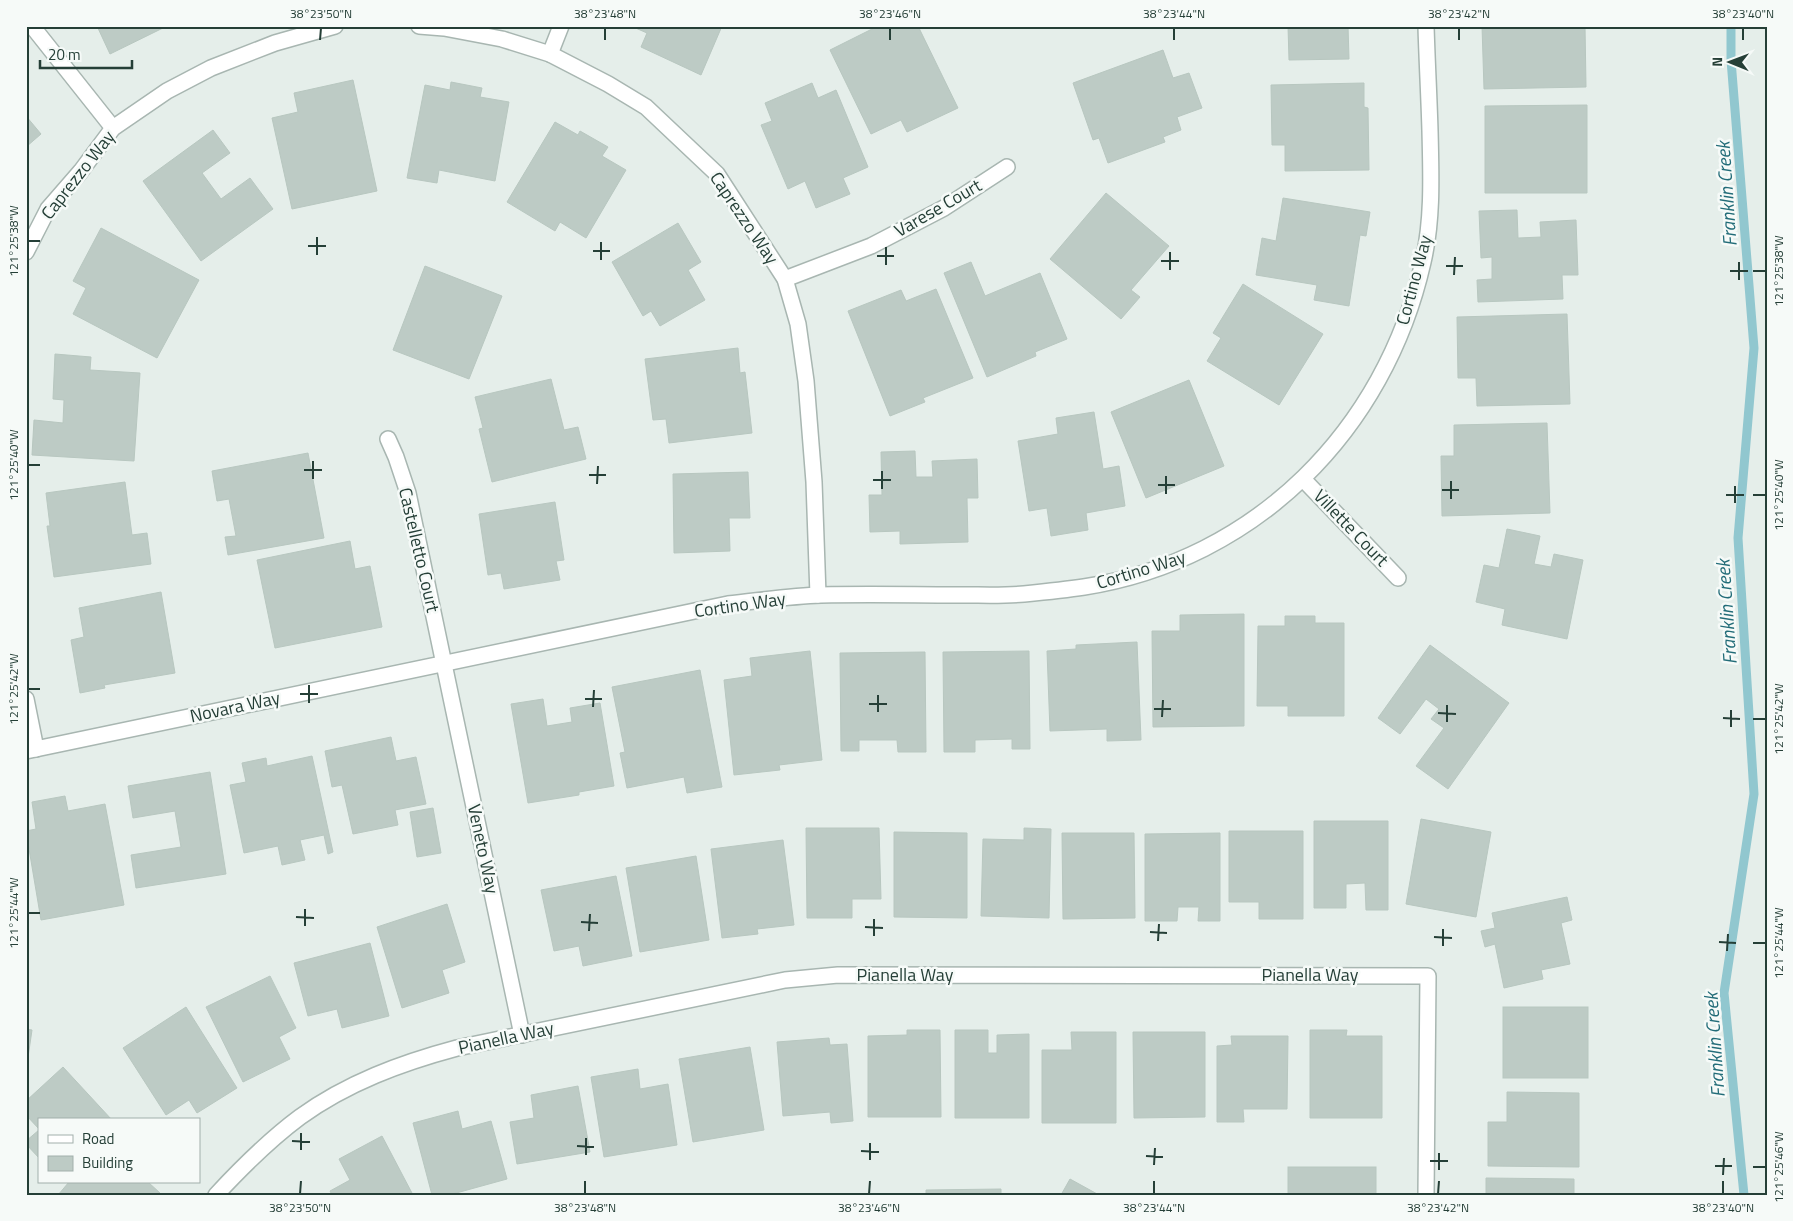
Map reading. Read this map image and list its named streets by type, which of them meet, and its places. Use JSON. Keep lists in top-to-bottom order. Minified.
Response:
{"streets":{"street":["Caprezzo Way","Varese Court","Cortino Way","Villette Court","Castelletto Court","Novara Way","Veneto Way","Pianella Way"]},"crossings":[["Caprezzo Way","Varese Court"],["Caprezzo Way","Cortino Way"],["Cortino Way","Villette Court"],["Cortino Way","Castelletto Court"],["Cortino Way","Novara Way"],["Cortino Way","Veneto Way"],["Castelletto Court","Novara Way"],["Castelletto Court","Veneto Way"],["Novara Way","Veneto Way"],["Veneto Way","Pianella Way"]],"water":["Franklin Creek"],"legend":["Road","Building"],"scale_bar":"20 m","north":"left","coordinates":["38°23'50\"N","38°23'48\"N","38°23'46\"N","38°23'44\"N","38°23'42\"N","38°23'40\"N","121°25'38\"W","121°25'40\"W","121°25'42\"W","121°25'44\"W","121°25'46\"W"]}
